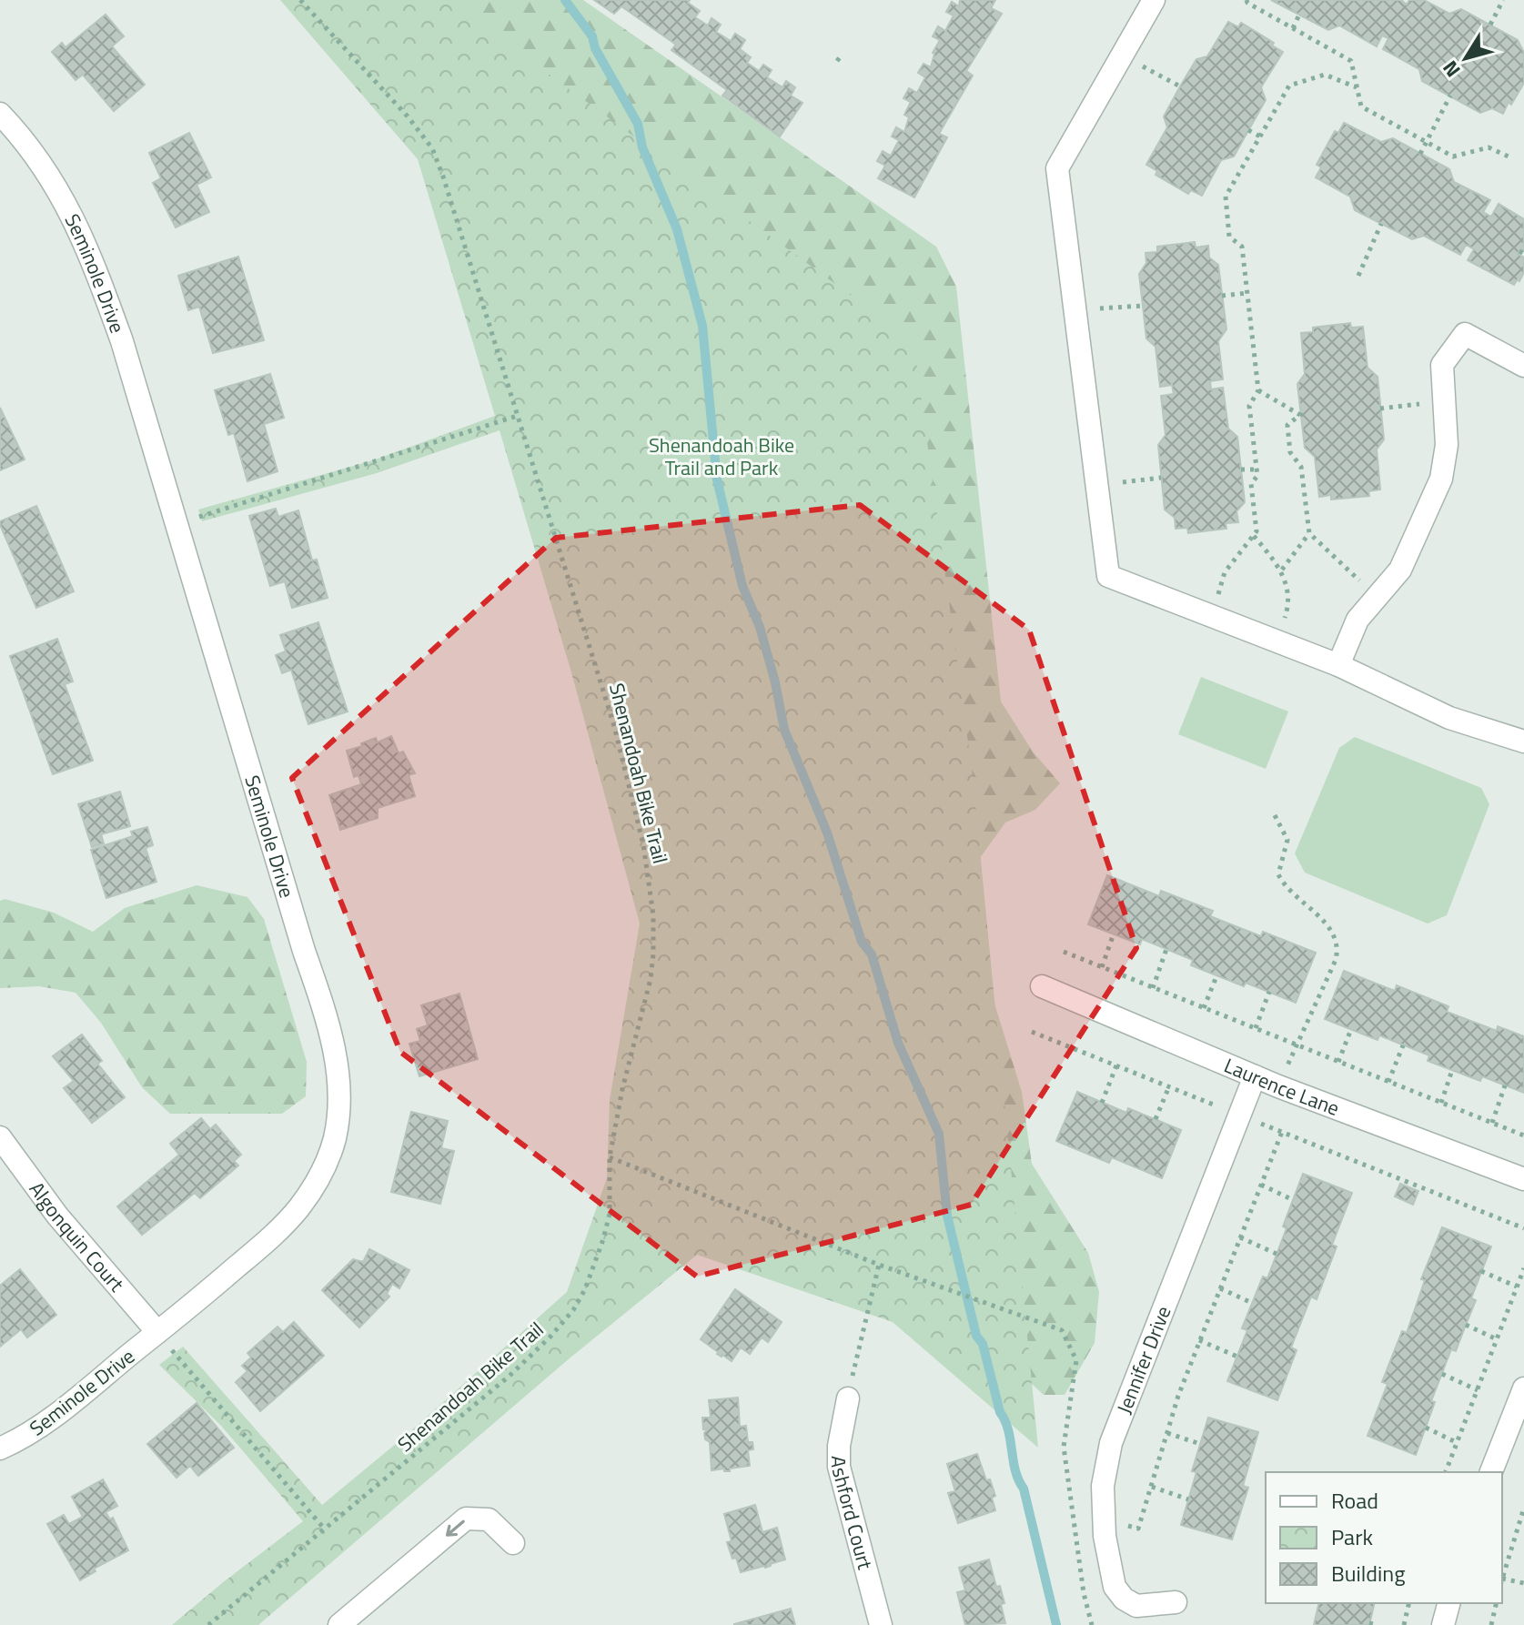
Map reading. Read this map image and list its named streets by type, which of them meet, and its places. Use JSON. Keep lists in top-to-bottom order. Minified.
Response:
{"streets":{"street":["Seminole Drive","Laurence Lane","Algonquin Court","Jennifer Drive","Ashford Court"],"path":["Shenandoah Bike Trail"]},"crossings":[["Seminole Drive","Algonquin Court"],["Laurence Lane","Jennifer Drive"]],"parks":["Shenandoah Bike Trail and Park"],"legend":["Road","Park","Building"],"north":"bottom left"}
